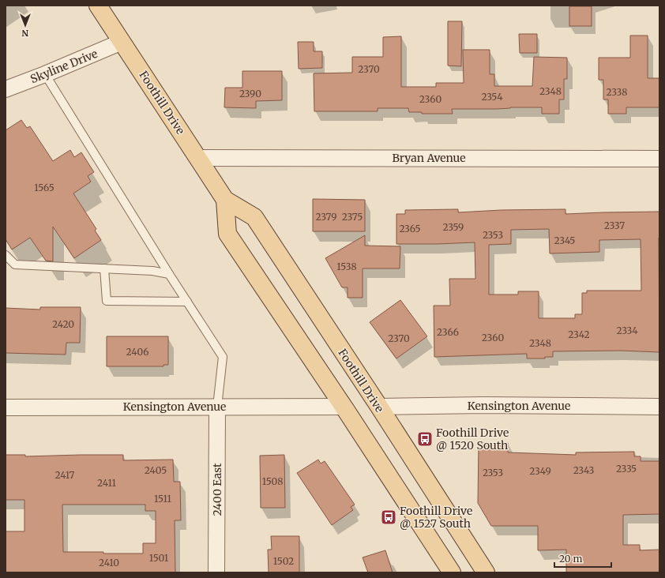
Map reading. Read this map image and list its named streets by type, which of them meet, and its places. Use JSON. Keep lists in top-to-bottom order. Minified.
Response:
{"streets":{"main road":["Foothill Drive"],"street":["Skyline Drive","Bryan Avenue","Kensington Avenue","2400 East"]},"crossings":[["Skyline Drive","Foothill Drive"],["Foothill Drive","Bryan Avenue"],["Foothill Drive","Kensington Avenue"],["Kensington Avenue","2400 East"]],"places":{"bus stop":["Foothill Drive @ 1520 South","Foothill Drive @ 1527 South"]},"house_numbers":["2370","2348","2338","2390","2354","2360","1565","2379","2375","2337","2359","2365","2353","2345","1538","2420","2334","2366","2342","2360","2370","2348","2406","2335","2405","2343","2349","2353","2417","1508","2411","1511","1501","1502","2410"],"scale_bar":"20 m","north":"bottom"}
